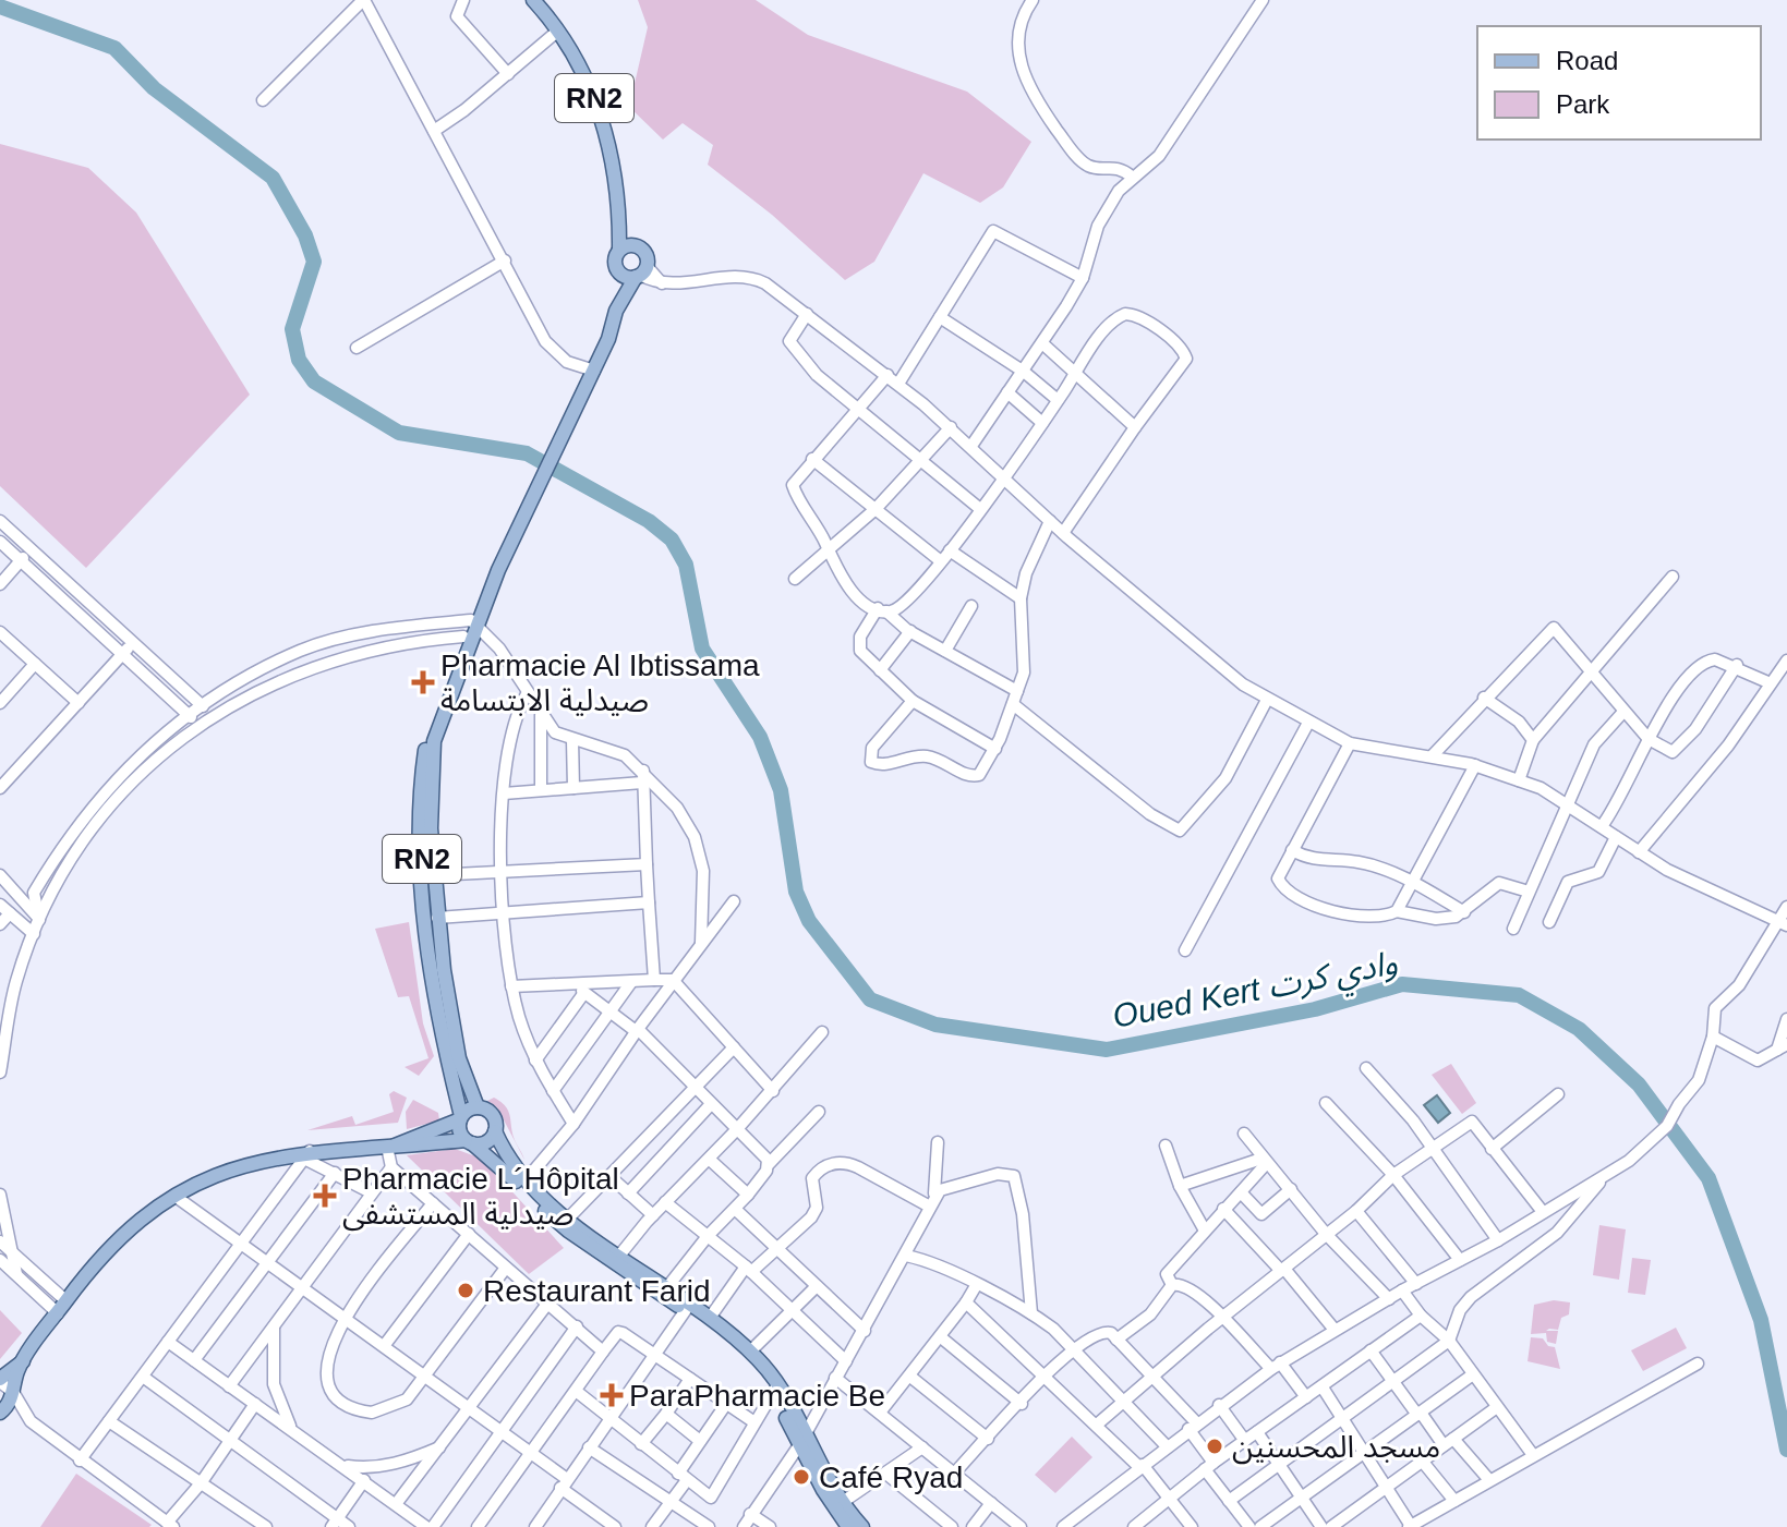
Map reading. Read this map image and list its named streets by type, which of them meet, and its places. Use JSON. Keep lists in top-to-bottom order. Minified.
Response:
{"streets":{"main road":["RN2"]},"water":["Oued Kert وادي كرت"],"places":{"health":["Pharmacie Al Ibtissama صيدلية الابتسامة","Pharmacie L´Hôpital صيدلية المستشفى","ParaPharmacie Be"],"other":["Restaurant Farid","مسجد المحسنين","Café Ryad"]},"legend":["Road","Park"]}
